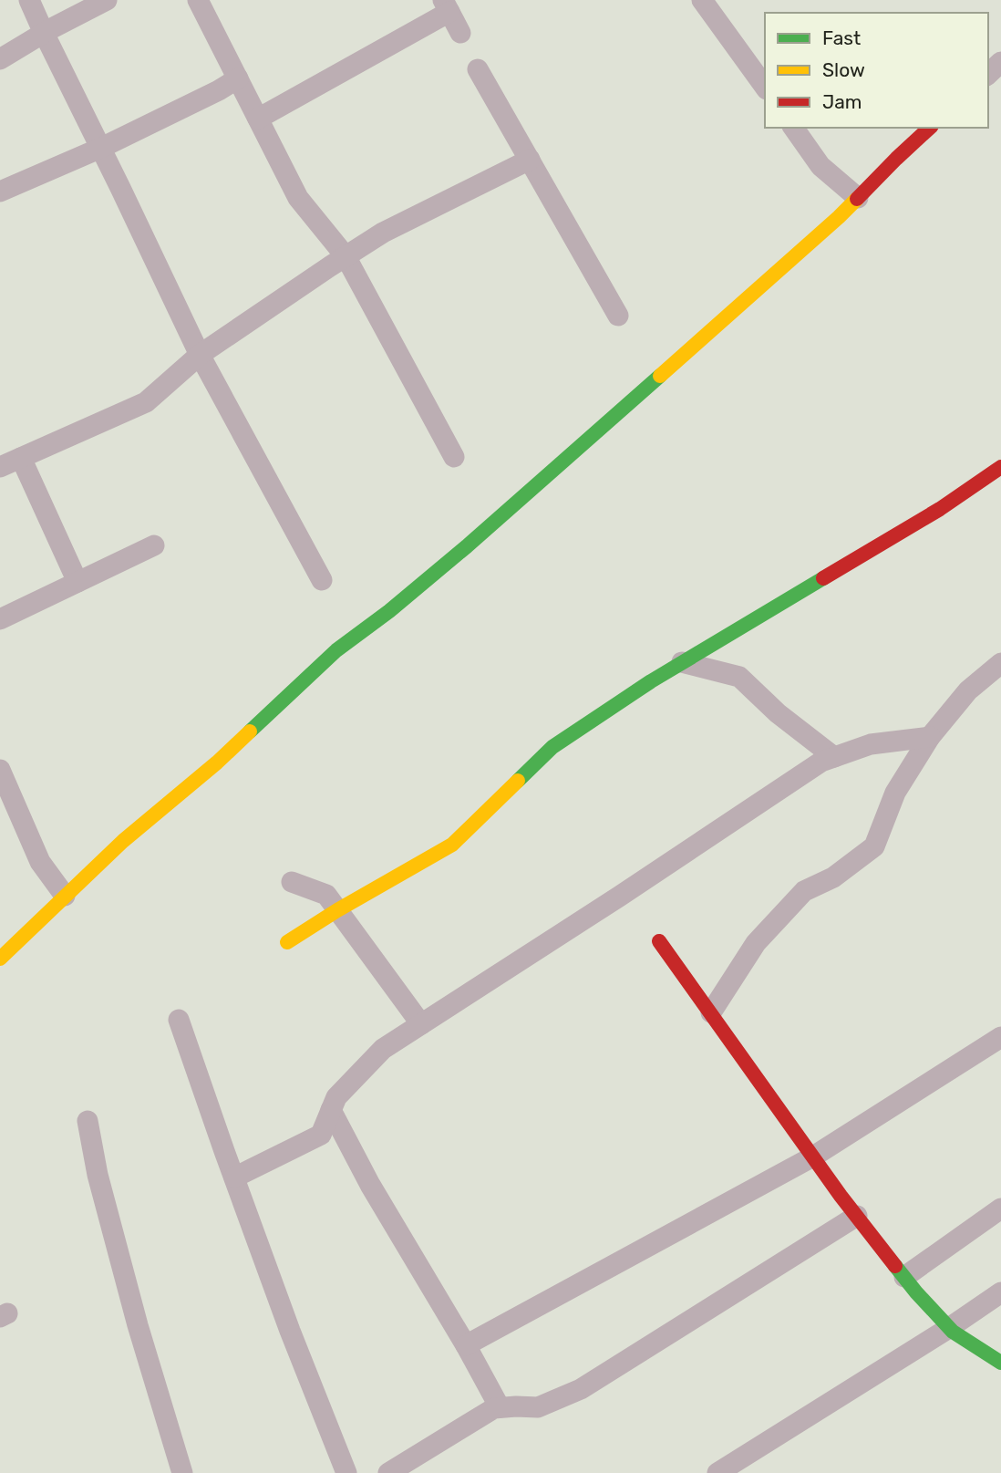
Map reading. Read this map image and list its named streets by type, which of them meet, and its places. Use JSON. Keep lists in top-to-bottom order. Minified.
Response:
{"legend":["Fast","Slow","Jam"]}
